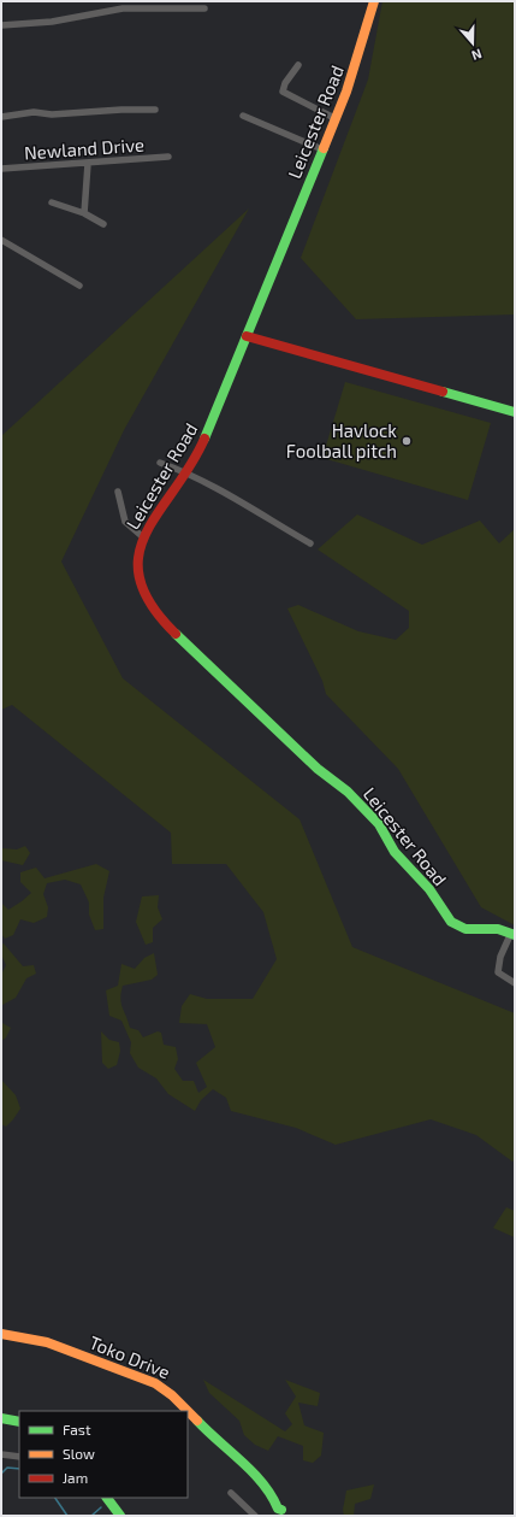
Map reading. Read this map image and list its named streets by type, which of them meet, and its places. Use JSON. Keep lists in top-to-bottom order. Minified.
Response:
{"streets":{"street":["Leicester Road","Newland Drive","Toko Drive"]},"places":["Havlock Foolball pitch"],"legend":["Fast","Slow","Jam"],"north":"bottom"}
